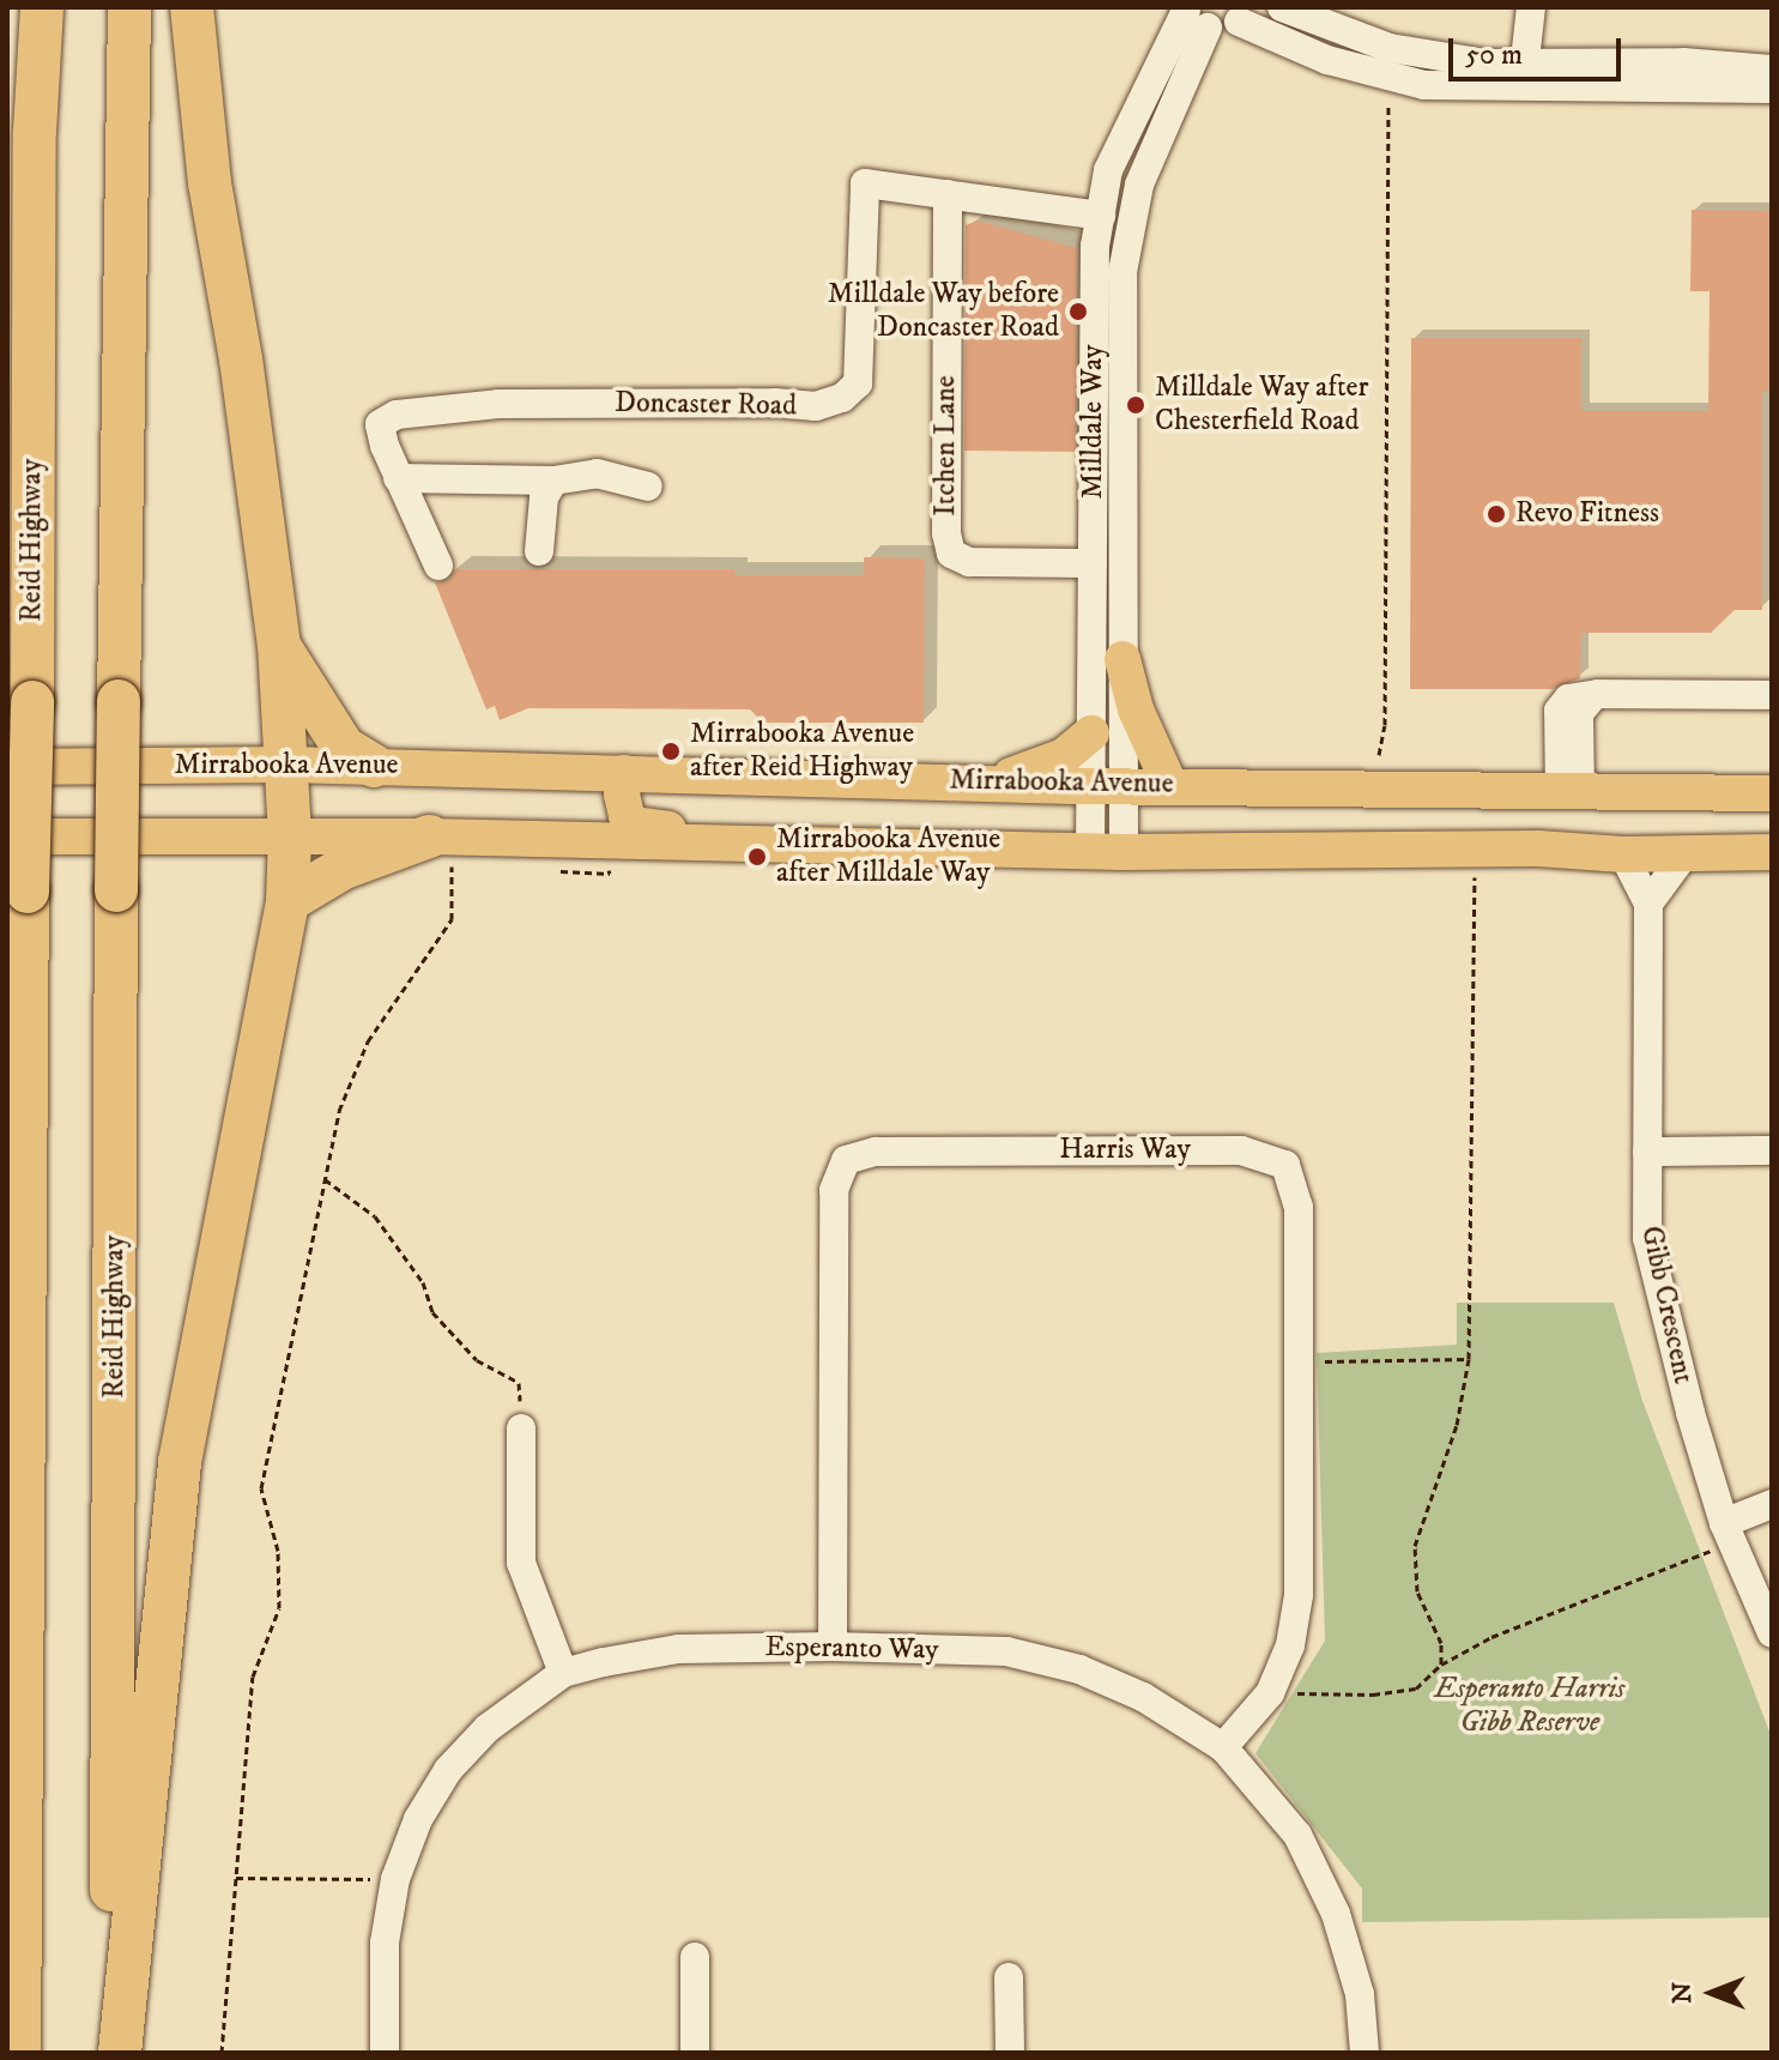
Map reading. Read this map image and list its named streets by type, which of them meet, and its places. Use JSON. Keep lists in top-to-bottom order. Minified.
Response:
{"streets":{"highway":["Reid Highway"],"main road":["Mirrabooka Avenue"],"street":["Doncaster Road","Milldale Way","Itchen Lane","Harris Way","Gibb Crescent","Esperanto Way"]},"crossings":[["Doncaster Road","Milldale Way"],["Doncaster Road","Itchen Lane"],["Milldale Way","Itchen Lane"],["Milldale Way","Mirrabooka Avenue"],["Harris Way","Esperanto Way"]],"parks":["Esperanto Harris Gibb Reserve"],"places":["Milldale Way before Doncaster Road","Milldale Way after Chesterfield Road","Revo Fitness","Mirrabooka Avenue after Reid Highway","Mirrabooka Avenue after Milldale Way"],"scale_bar":"50 m","north":"left"}
